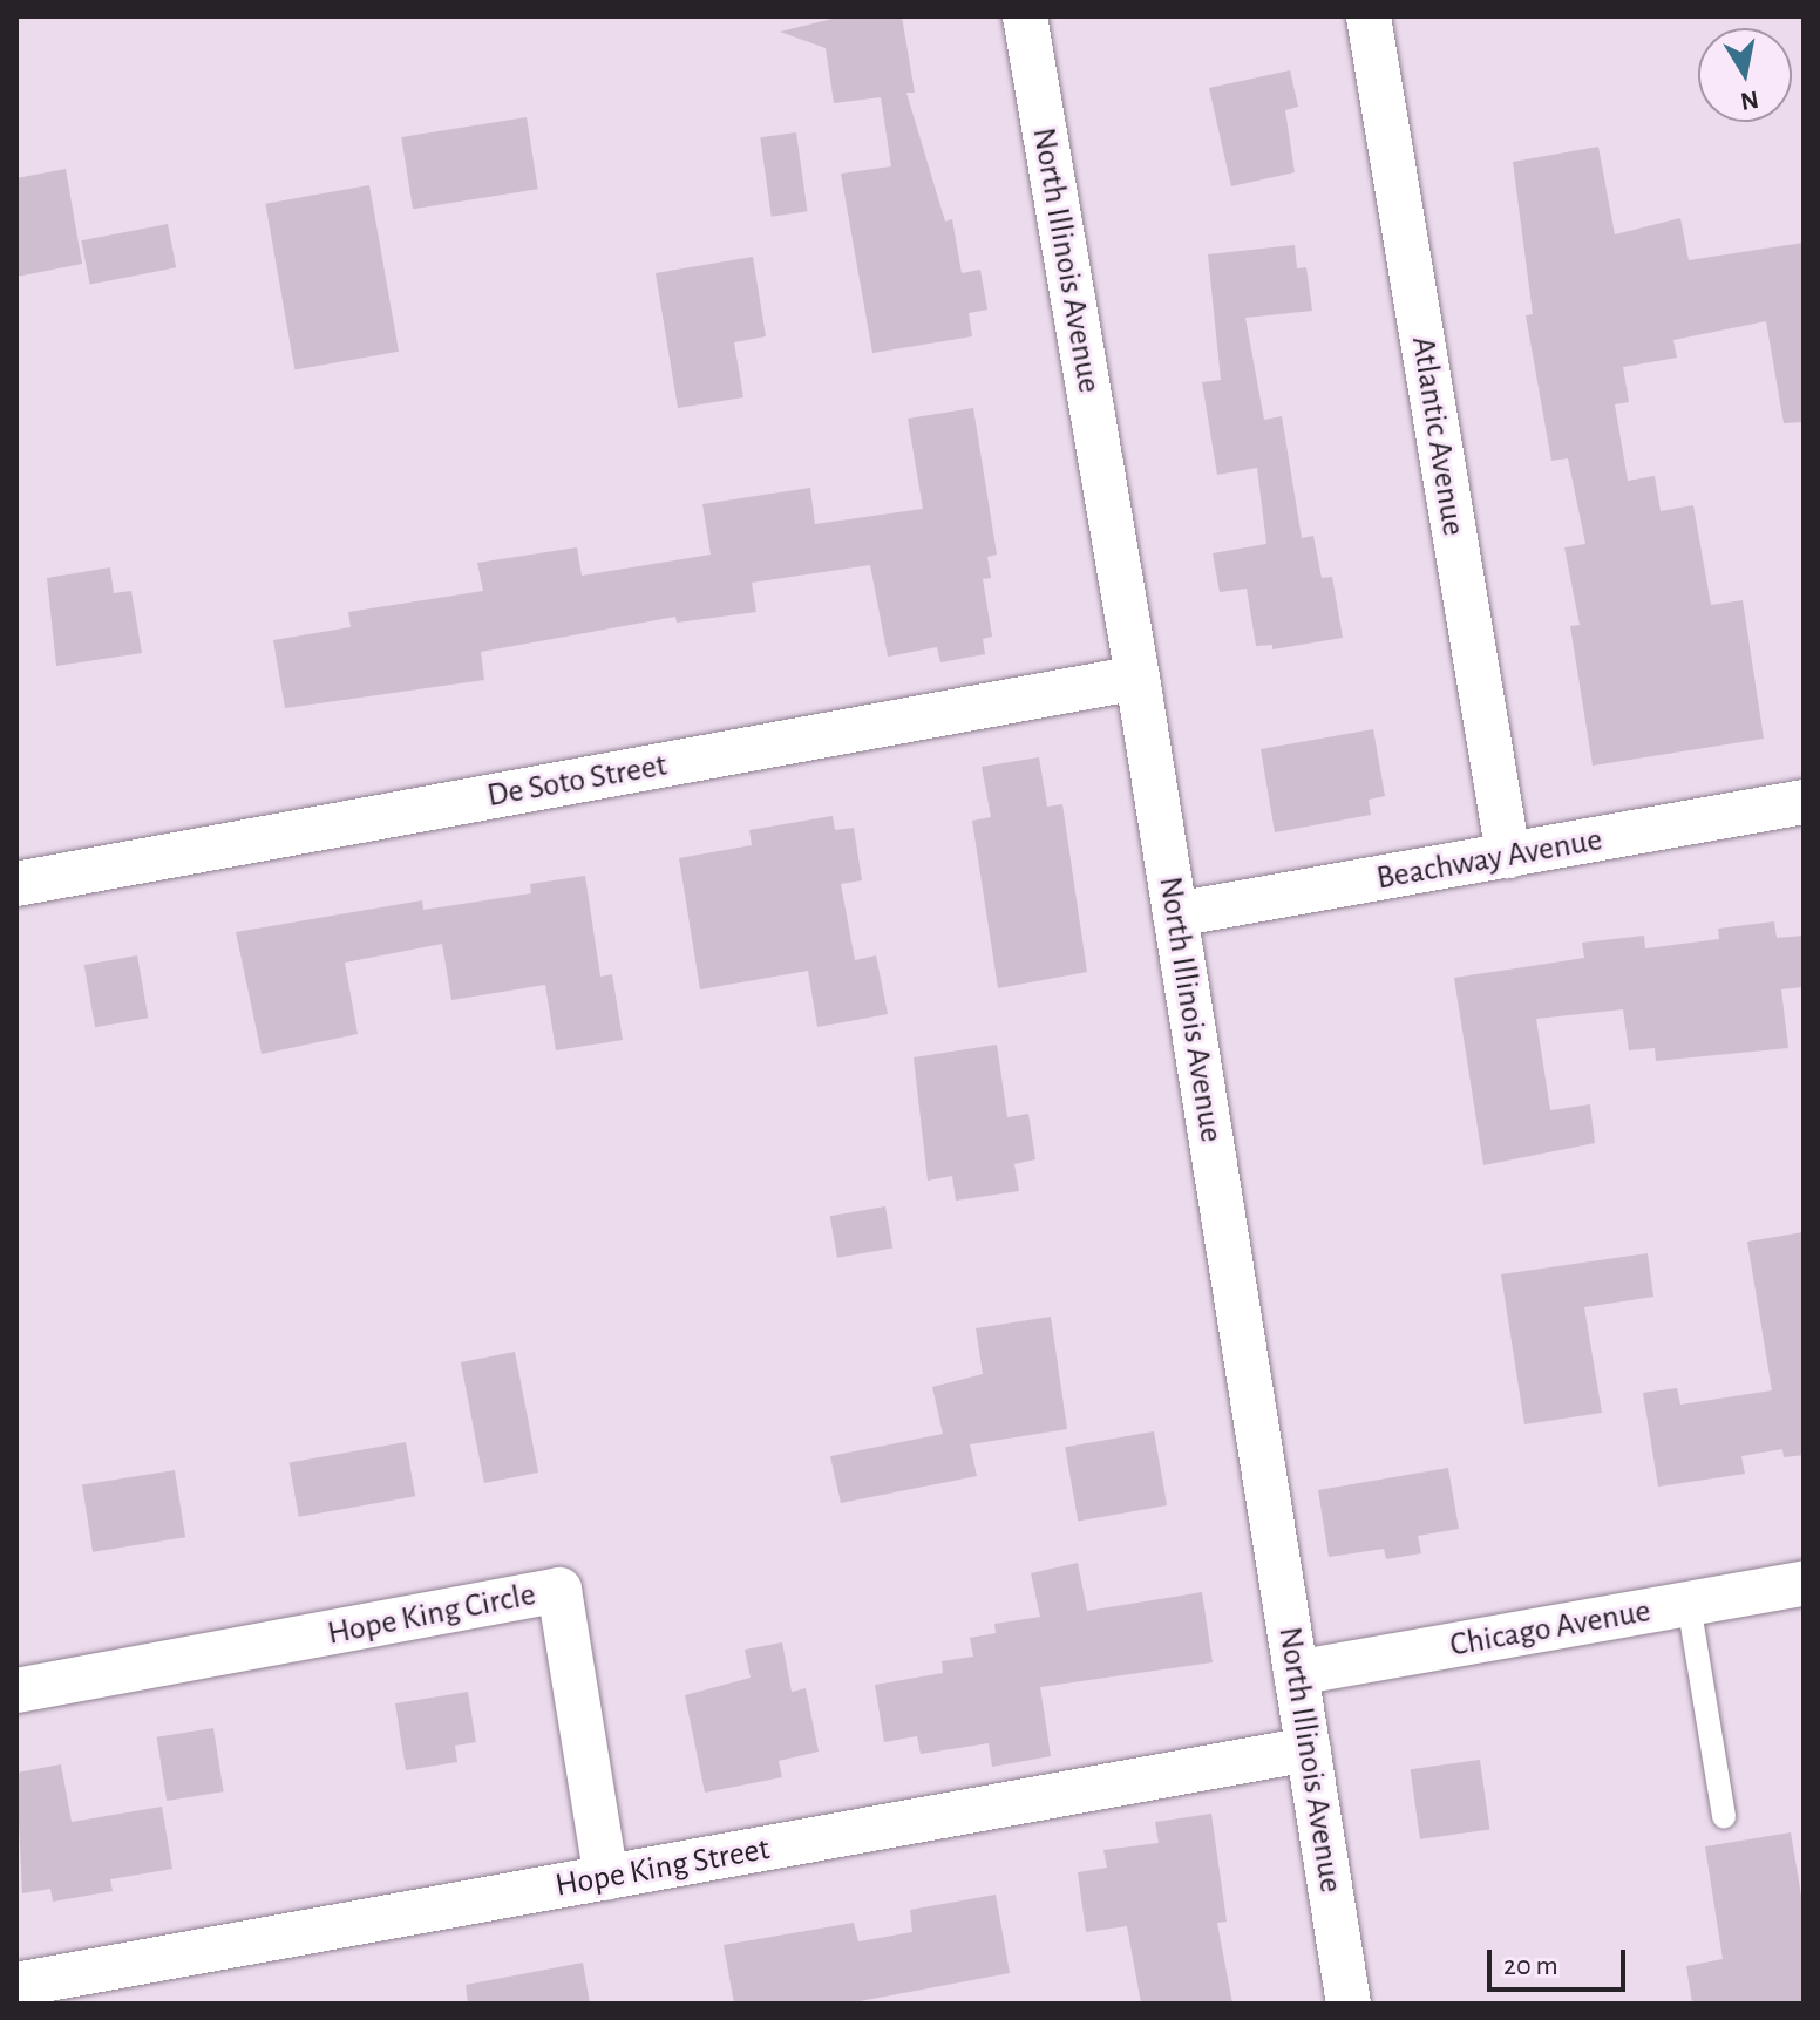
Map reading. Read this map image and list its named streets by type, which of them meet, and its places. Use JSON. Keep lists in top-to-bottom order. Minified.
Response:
{"streets":{"street":["North Illinois Avenue","Atlantic Avenue","De Soto Street","Beachway Avenue","Hope King Circle","Chicago Avenue","Hope King Street"]},"crossings":[["North Illinois Avenue","De Soto Street"],["North Illinois Avenue","Beachway Avenue"],["North Illinois Avenue","Chicago Avenue"],["North Illinois Avenue","Hope King Street"],["Atlantic Avenue","Beachway Avenue"],["Hope King Circle","Hope King Street"]],"scale_bar":"20 m","north":"bottom"}
